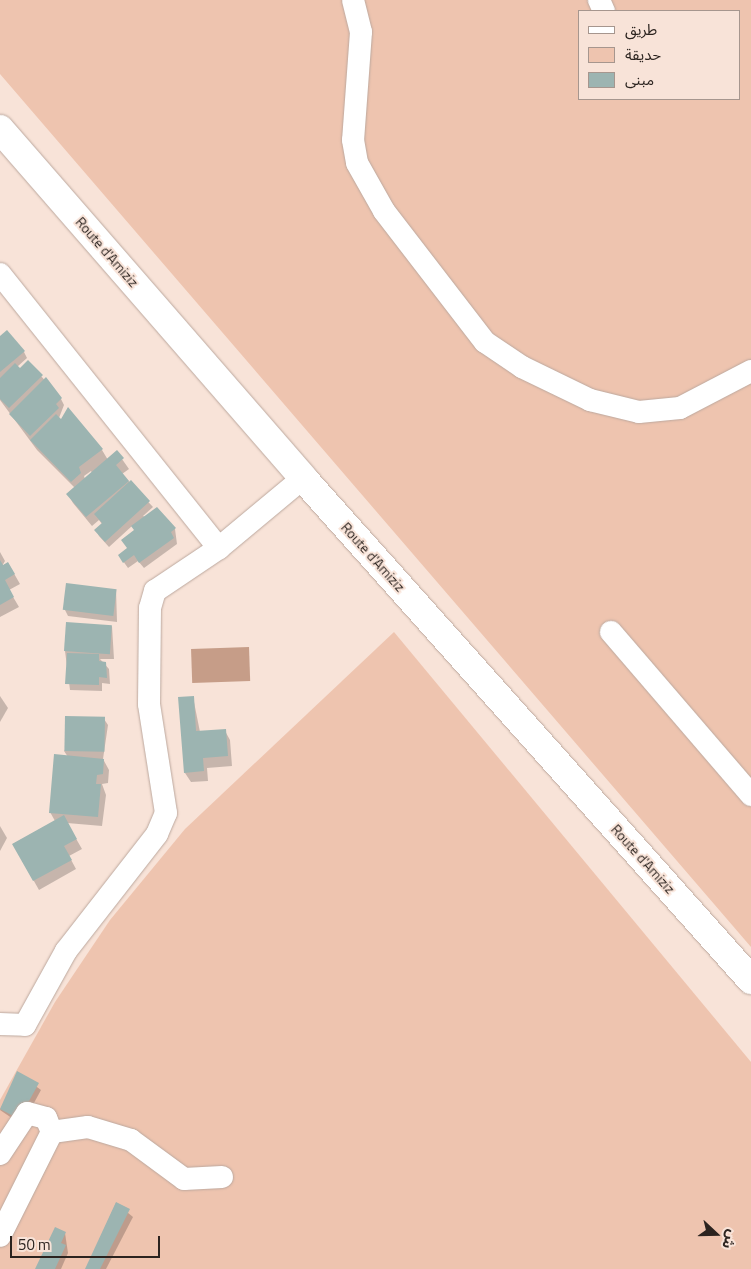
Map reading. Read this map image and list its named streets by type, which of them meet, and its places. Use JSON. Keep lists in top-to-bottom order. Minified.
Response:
{"streets":{"main road":["Route d'Amiziz"]},"legend":["طريق","حديقة","مبنى"],"scale_bar":"50 m","north":"right"}
